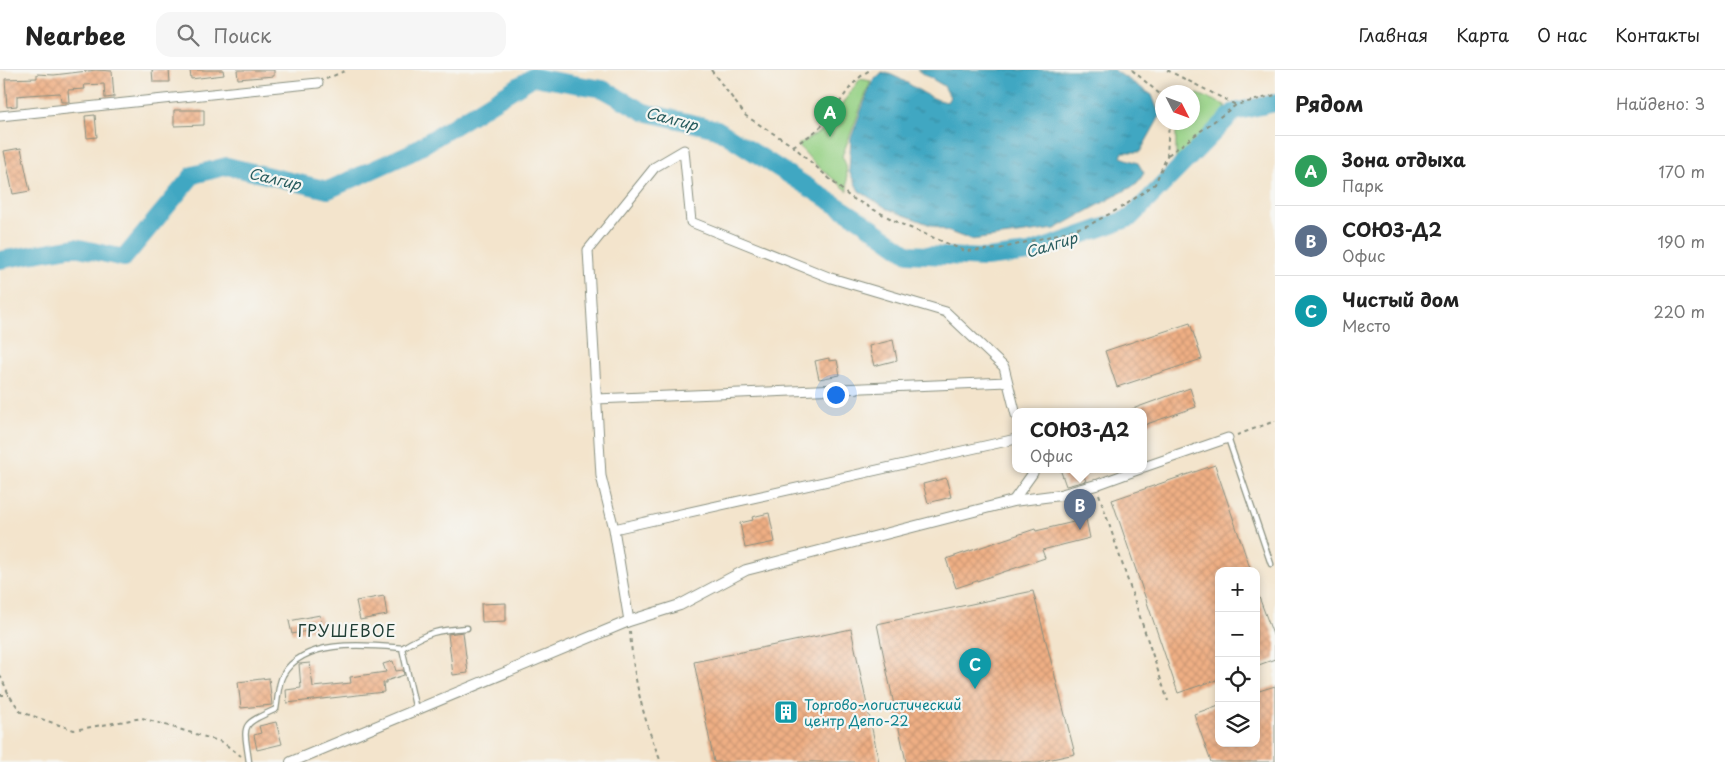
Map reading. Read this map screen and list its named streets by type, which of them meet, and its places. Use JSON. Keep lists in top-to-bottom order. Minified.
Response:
{"districts":["ГРУШЕВОЕ"],"water":["Салгир"],"places":{"building":["Торгово-логистический центр Депо-22"]},"north":"bottom right","page":{"header":"Nearbee","search":"Поиск","nav":["Главная","Карта","О нас","Контакты"],"heading":["Рядом","Найдено: 3"],"pins":["A","B","C"],"list":[{"mark":"A","name":"Зона отдыха","note":"Парк","value":"170 m"},{"mark":"B","name":"СОЮЗ-Д2","note":"Офис","value":"190 m"},{"mark":"C","name":"Чистый дом","note":"Место","value":"220 m"}],"popup":["СОЮЗ-Д2","Офис"],"map_buttons":["+","−"]}}
